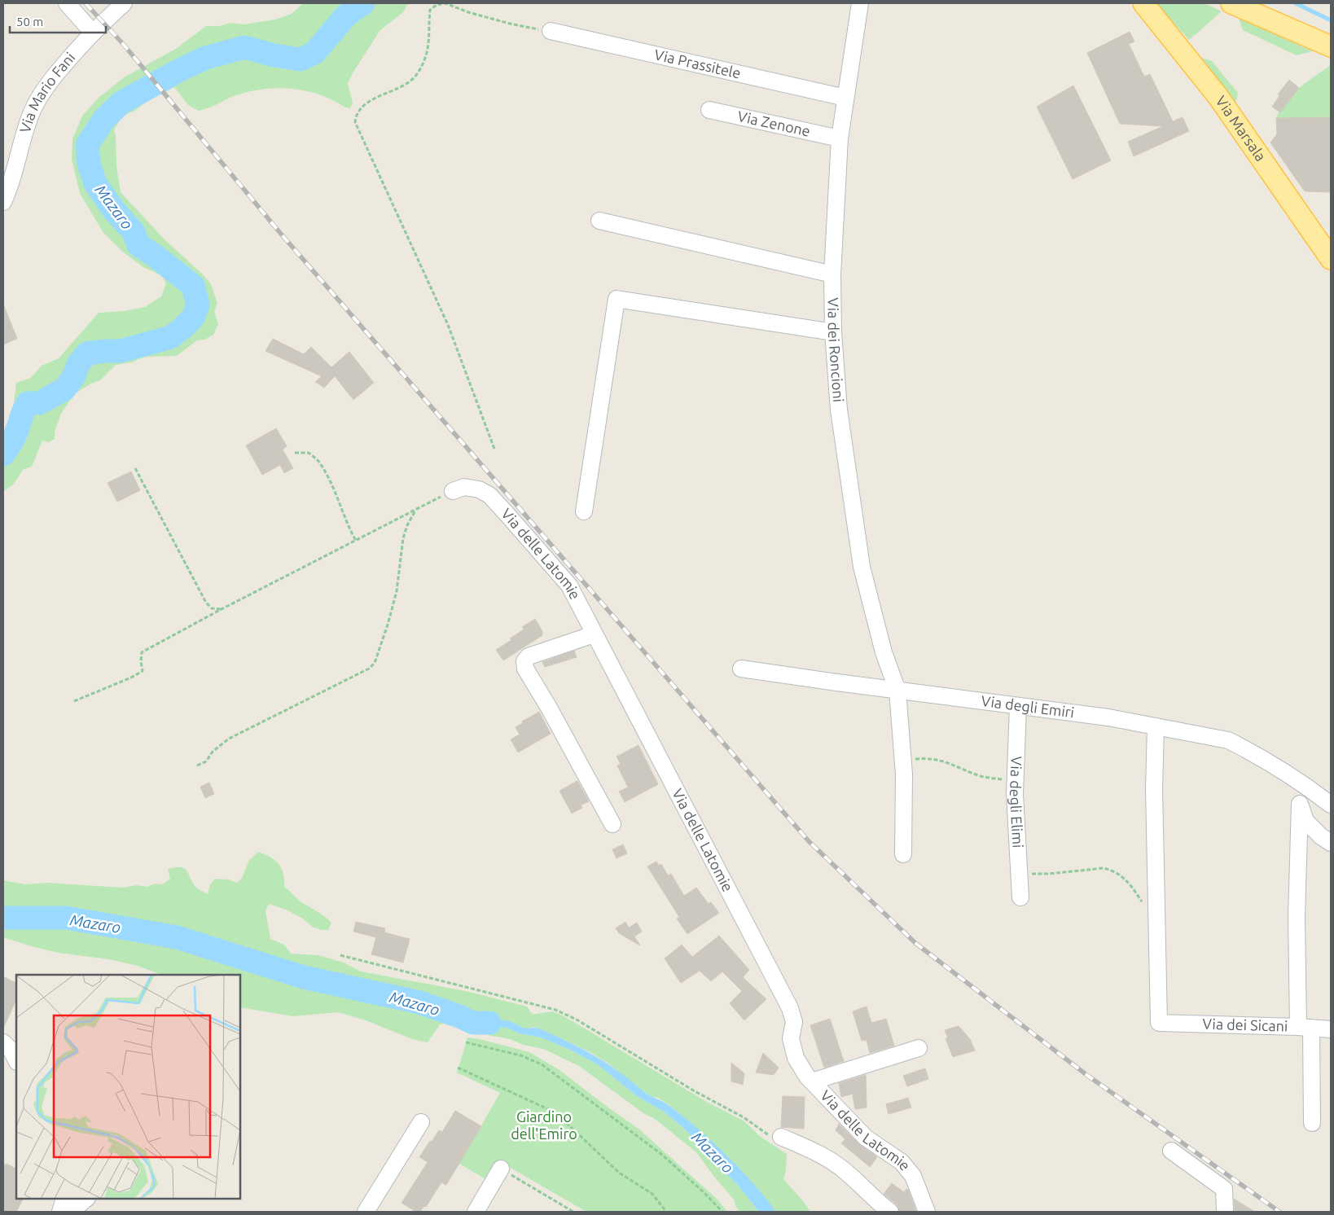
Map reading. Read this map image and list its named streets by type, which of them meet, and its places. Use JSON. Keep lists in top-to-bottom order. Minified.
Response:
{"streets":{"main road":["Via Marsala"],"street":["Via Prassitele","Via Mario Fani","Via Zenone","Via dei Roncioni","Via delle Latomie","Via degli Emiri","Via degli Elimi","Via dei Sicani"]},"crossings":[["Via Prassitele","Via dei Roncioni"],["Via Zenone","Via dei Roncioni"],["Via dei Roncioni","Via degli Emiri"],["Via degli Emiri","Via degli Elimi"]],"water":["Mazaro"],"parks":["Giardino dell'Emiro"],"scale_bar":"50 m"}
